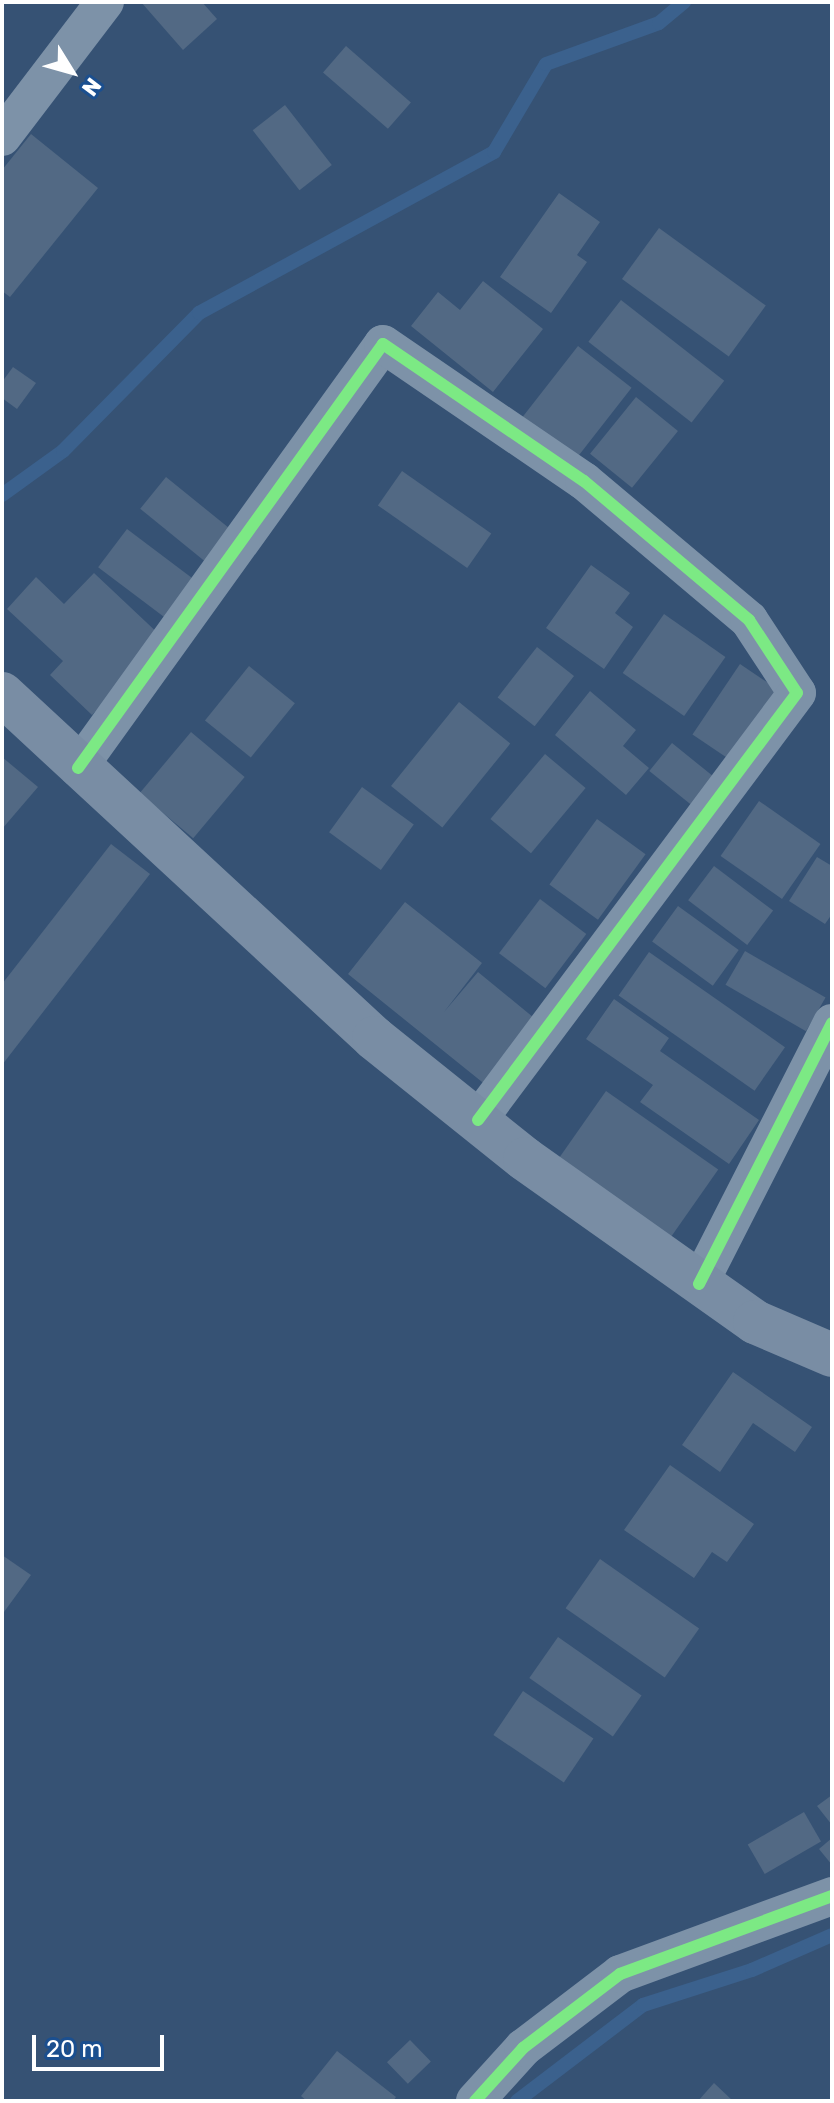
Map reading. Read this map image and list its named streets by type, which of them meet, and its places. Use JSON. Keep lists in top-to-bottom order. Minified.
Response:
{"scale_bar":"20 m","north":"bottom right"}
